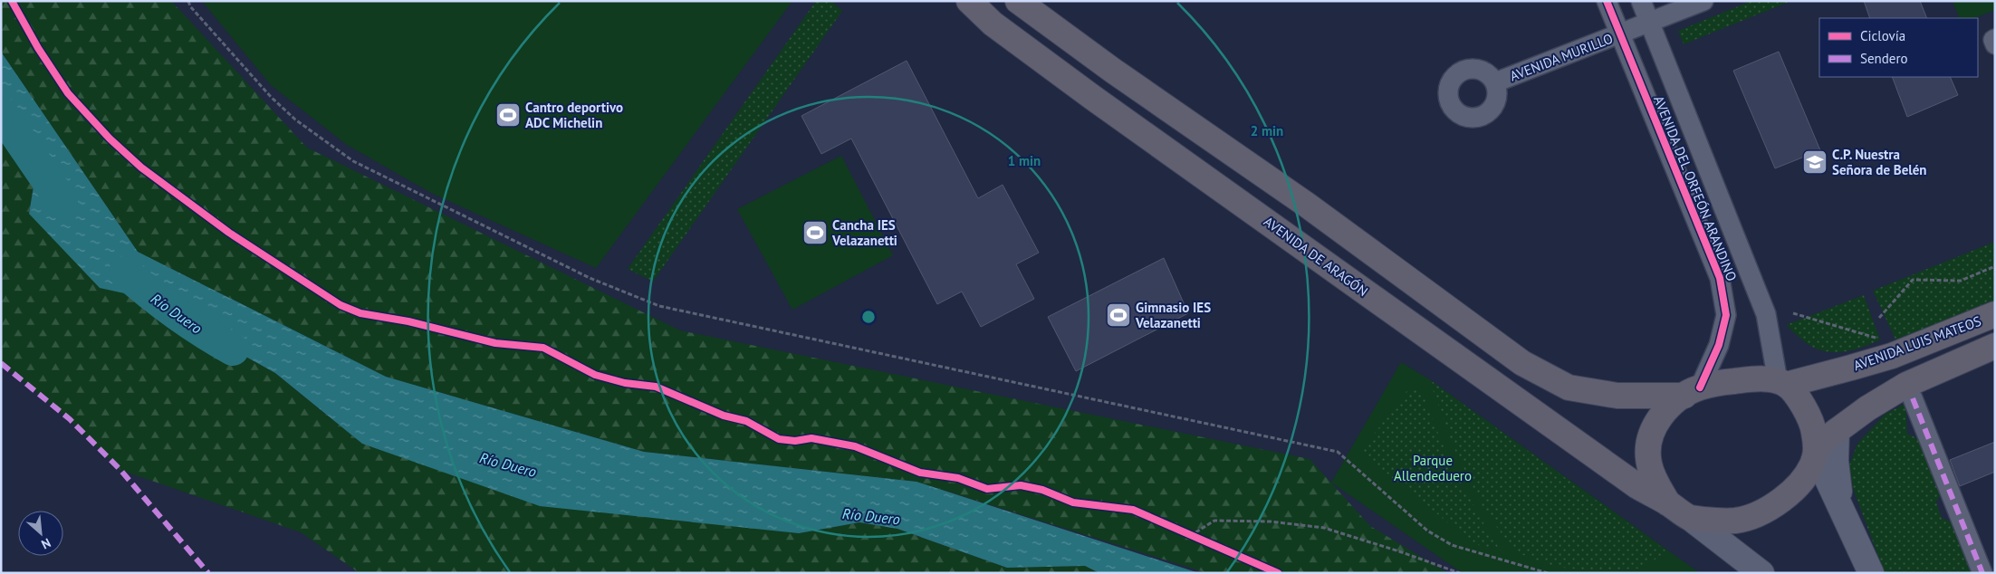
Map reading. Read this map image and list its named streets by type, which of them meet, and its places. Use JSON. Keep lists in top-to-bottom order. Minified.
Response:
{"streets":{"highway":["AVENIDA DE ARAGÓN","AVENIDA LUIS MATEOS"],"street":["AVENIDA MURILLO","AVENIDA DEL ORFEÓN ARANDINO"]},"crossings":[["AVENIDA MURILLO","AVENIDA DEL ORFEÓN ARANDINO"],["AVENIDA DEL ORFEÓN ARANDINO","AVENIDA DE ARAGÓN"],["AVENIDA DEL ORFEÓN ARANDINO","AVENIDA LUIS MATEOS"],["AVENIDA DE ARAGÓN","AVENIDA LUIS MATEOS"]],"water":["Río Duero"],"parks":["Parque Allendeduero"],"places":{"sports":["Cantro deportivo ADC Michelin","Cancha IES Velazanetti","Gimnasio IES Velazanetti"],"school or university":["C.P. Nuestra Señora de Belén"]},"legend":["Ciclovía","Sendero"],"north":"bottom right","rings":["2 min","1 min"]}
